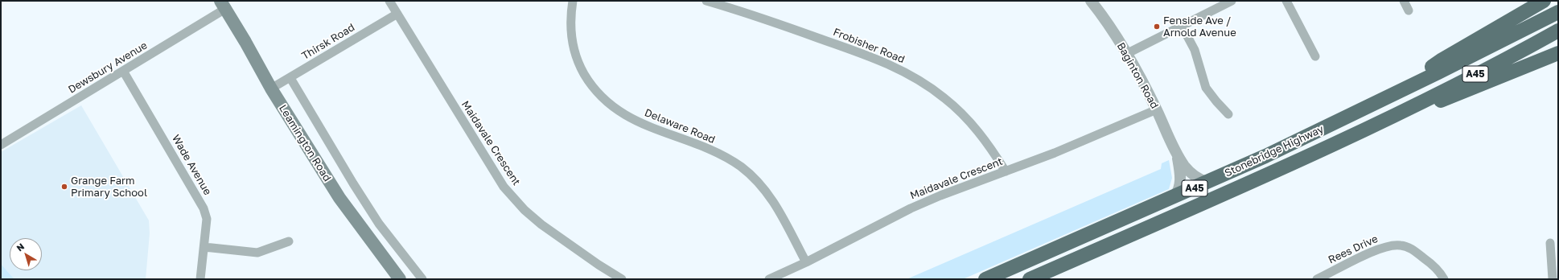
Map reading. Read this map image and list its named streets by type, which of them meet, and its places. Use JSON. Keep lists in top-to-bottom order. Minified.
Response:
{"streets":{"highway":["A45","Stonebridge Highway"],"main road":["Leamington Road"],"street":["Thirsk Road","Frobisher Road","Dewsbury Avenue","Baginton Road","Delaware Road","Maidavale Crescent","Wade Avenue","Rees Drive"]},"crossings":[["Thirsk Road","Leamington Road"],["Thirsk Road","Maidavale Crescent"],["Frobisher Road","Maidavale Crescent"],["Dewsbury Avenue","Leamington Road"],["Dewsbury Avenue","Wade Avenue"],["A45","Stonebridge Highway"],["Baginton Road","Maidavale Crescent"],["Baginton Road","Stonebridge Highway"],["Delaware Road","Maidavale Crescent"]],"places":["Fenside Ave / Arnold Avenue","Grange Farm Primary School"],"north":"top left"}
